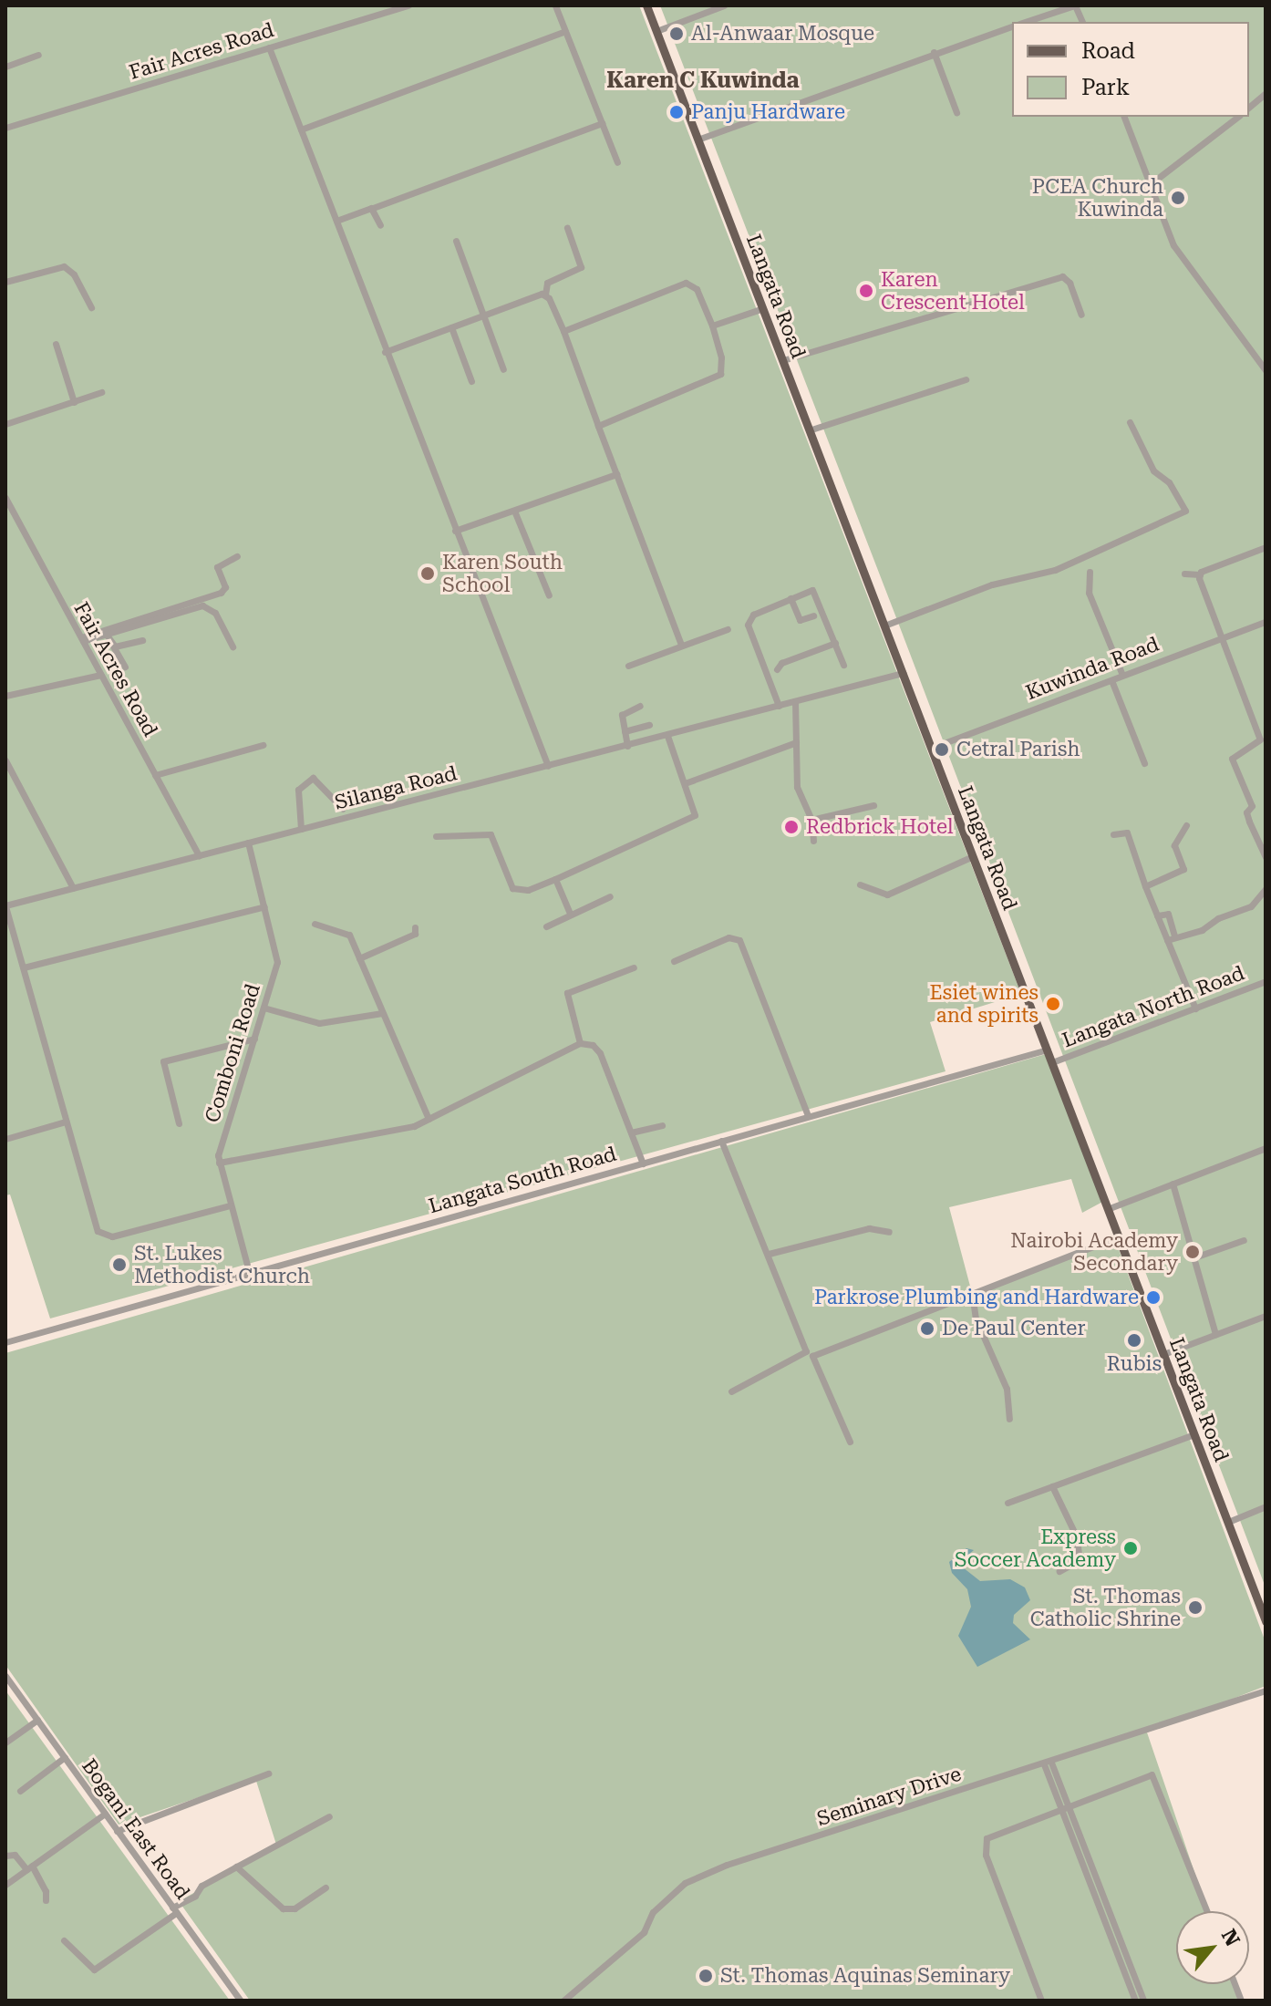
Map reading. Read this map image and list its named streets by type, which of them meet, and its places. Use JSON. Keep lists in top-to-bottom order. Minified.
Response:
{"streets":{"main road":["Langata Road"],"street":["Fair Acres Road","Kuwinda Road","Silanga Road","Langata North Road","Comboni Road","Langata South Road","Seminary Drive","Bogani East Road"]},"crossings":[["Fair Acres Road","Silanga Road"],["Langata Road","Kuwinda Road"],["Langata Road","Silanga Road"],["Langata Road","Langata North Road"],["Langata Road","Langata South Road"],["Silanga Road","Comboni Road"]],"districts":["Karen C Kuwinda"],"places":["Al-Anwaar Mosque","Panju Hardware","PCEA Church Kuwinda","Karen Crescent Hotel","Karen South School","Cetral Parish","Redbrick Hotel","Esiet wines and spirits","Nairobi Academy Secondary","St. Lukes Methodist Church","Parkrose Plumbing and Hardware","De Paul Center","Rubis","Express Soccer Academy","St. Thomas Catholic Shrine","St. Thomas Aquinas Seminary"],"legend":["Road","Park"],"north":"top right"}
